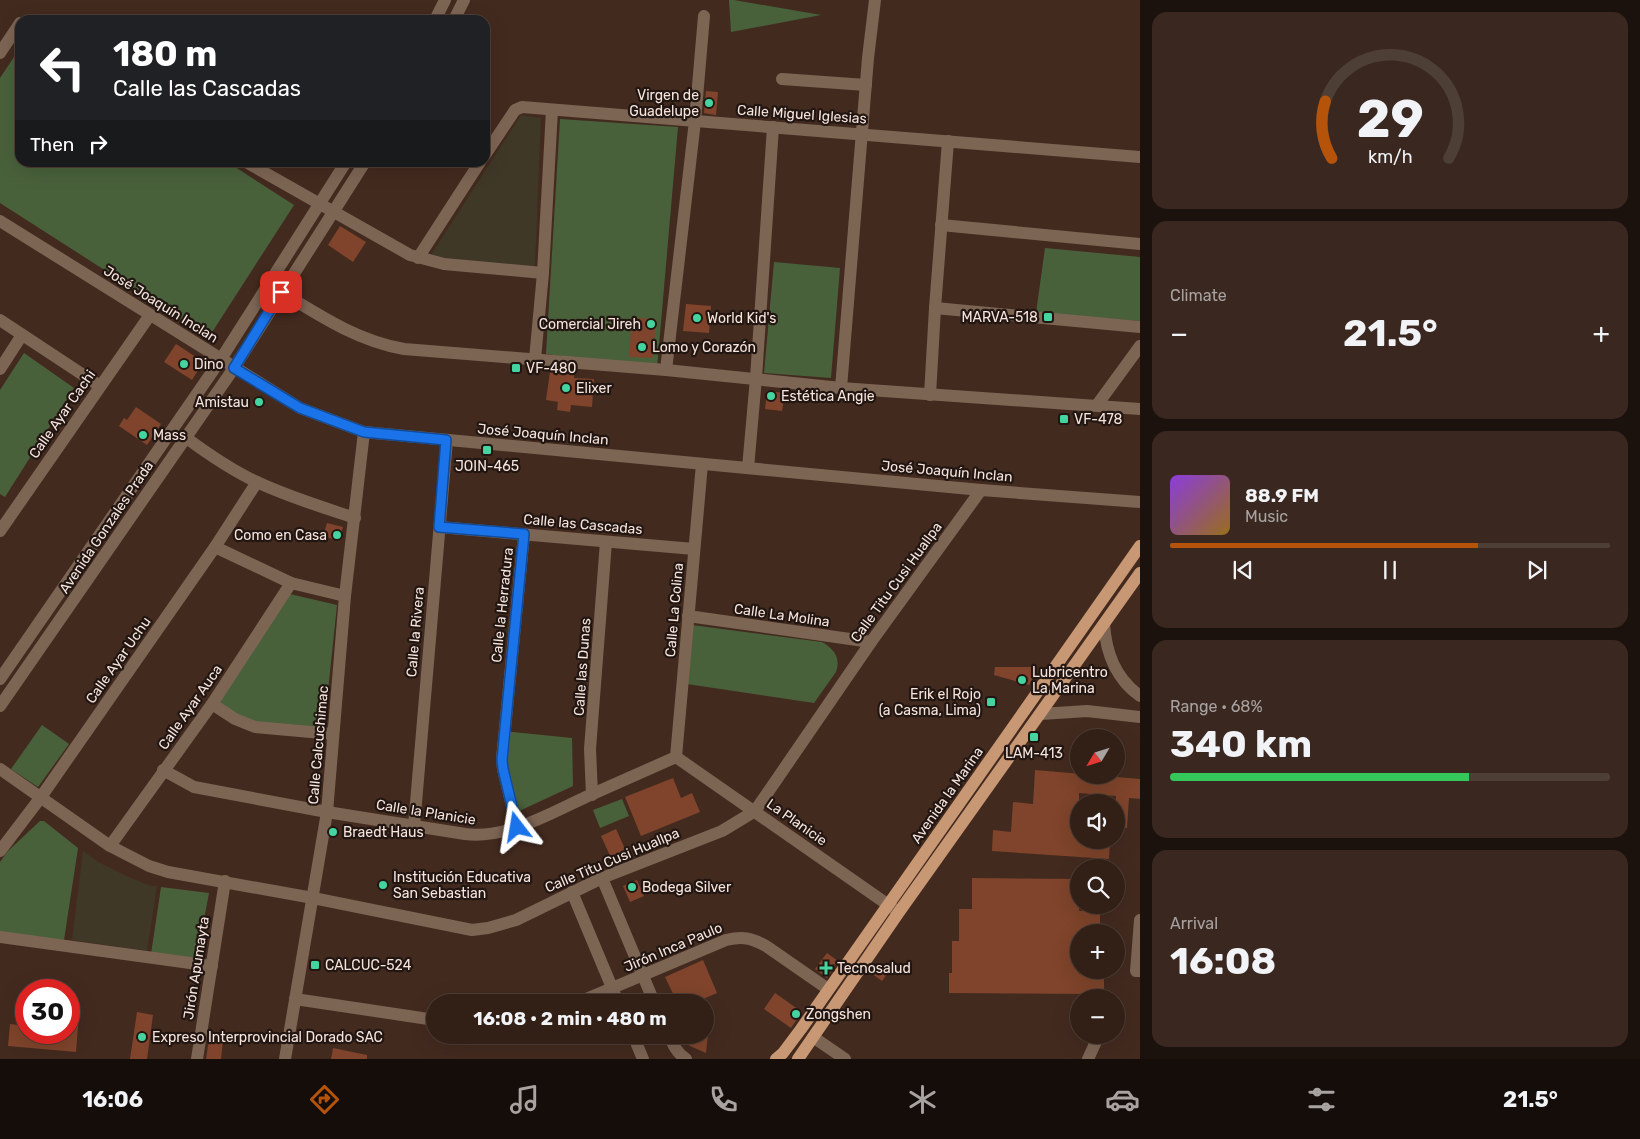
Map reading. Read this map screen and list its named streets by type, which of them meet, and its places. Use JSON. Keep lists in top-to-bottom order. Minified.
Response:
{"streets":{"main road":["Avenida la Marina"],"street":["Calle Miguel Iglesias","José Joaquín Inclan","Calle Ayar Cachi","Calle las Cascadas","Avenida Gonzales Prada","Calle Titu Cusi Huallpa","Calle la Herradura","Calle La Colina","Calle La Molina","Calle la Rivera","Calle Ayar Uchu","Calle las Dunas","Calle Ayar Auca","Calle Calcuchimac","Calle la Planicie","La Planicie","Jirón Inca Paulo","Jirón Apumayta"]},"crossings":[["José Joaquín Inclan","Calle Ayar Cachi"],["José Joaquín Inclan","Avenida Gonzales Prada"],["José Joaquín Inclan","Calle Titu Cusi Huallpa"],["José Joaquín Inclan","Calle La Colina"],["José Joaquín Inclan","Calle la Rivera"],["José Joaquín Inclan","Calle Calcuchimac"],["Calle las Cascadas","Calle la Herradura"],["Calle las Cascadas","Calle La Colina"],["Calle las Cascadas","Calle la Rivera"],["Calle las Cascadas","Calle las Dunas"],["Calle Titu Cusi Huallpa","Calle La Molina"],["Calle Titu Cusi Huallpa","Calle Ayar Uchu"],["Calle Titu Cusi Huallpa","Calle Ayar Auca"],["Calle Titu Cusi Huallpa","Calle Calcuchimac"],["Calle Titu Cusi Huallpa","La Planicie"],["Calle Titu Cusi Huallpa","Jirón Apumayta"],["Calle la Herradura","Calle la Planicie"],["Calle La Colina","Calle La Molina"],["Calle La Colina","Calle la Planicie"],["Calle La Colina","La Planicie"],["Calle la Rivera","Calle la Planicie"],["Calle las Dunas","Calle la Planicie"],["Calle Ayar Auca","Calle la Planicie"],["Calle Calcuchimac","Calle la Planicie"],["Avenida la Marina","La Planicie"],["Avenida la Marina","Jirón Inca Paulo"],["Calle la Planicie","La Planicie"]],"places":{"other":["Virgen de Guadelupe","World Kid's","Comercial Jireh","Lomo y Corazón","Dino","Elixer","Estética Angie","Amistau","Mass","Como en Casa","Lubricentro La Marina","Braedt Haus","Institución Educativa San Sebastian","Bodega Silver","Zongshen","Expreso Interprovincial Dorado SAC"],"transit":["MARVA-518","VF-480","VF-478","JOIN-465","Erik el Rojo (a Casma, Lima)","LAM-413","CALCUC-524"],"health":["Tecnosalud"]},"north":"bottom left","page":{"turn":["180 m","Calle las Cascadas"],"then":"Then","tile":["Climate",["Range · 68%","340 km"],["Arrival","16:08"]],"heat":["−","21.5°","+"],"song":["88.9 FM","Music"],"map_buttons":["+","−"],"limit":"30","trip":"16:08 · 2 min · 480 m","tabs":["16:06","21.5°"],"gauge":["29","km/h"]}}
